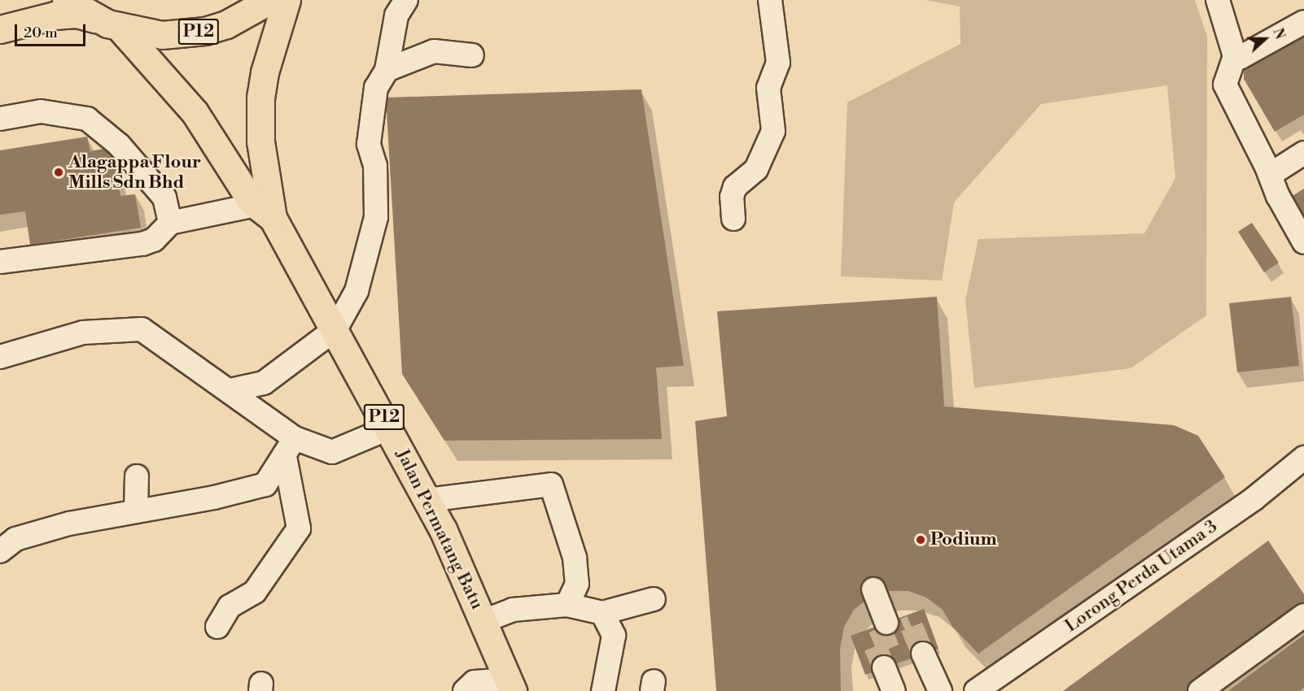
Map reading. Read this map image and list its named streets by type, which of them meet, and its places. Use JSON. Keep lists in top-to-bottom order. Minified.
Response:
{"streets":{"main road":["P12","Jalan Permatang Batu"],"street":["Lorong Perda Utama 3"]},"crossings":[["P12","Jalan Permatang Batu"]],"places":["Alagappa Flour Mills Sdn Bhd","Podium"],"scale_bar":"20 m","north":"right"}
